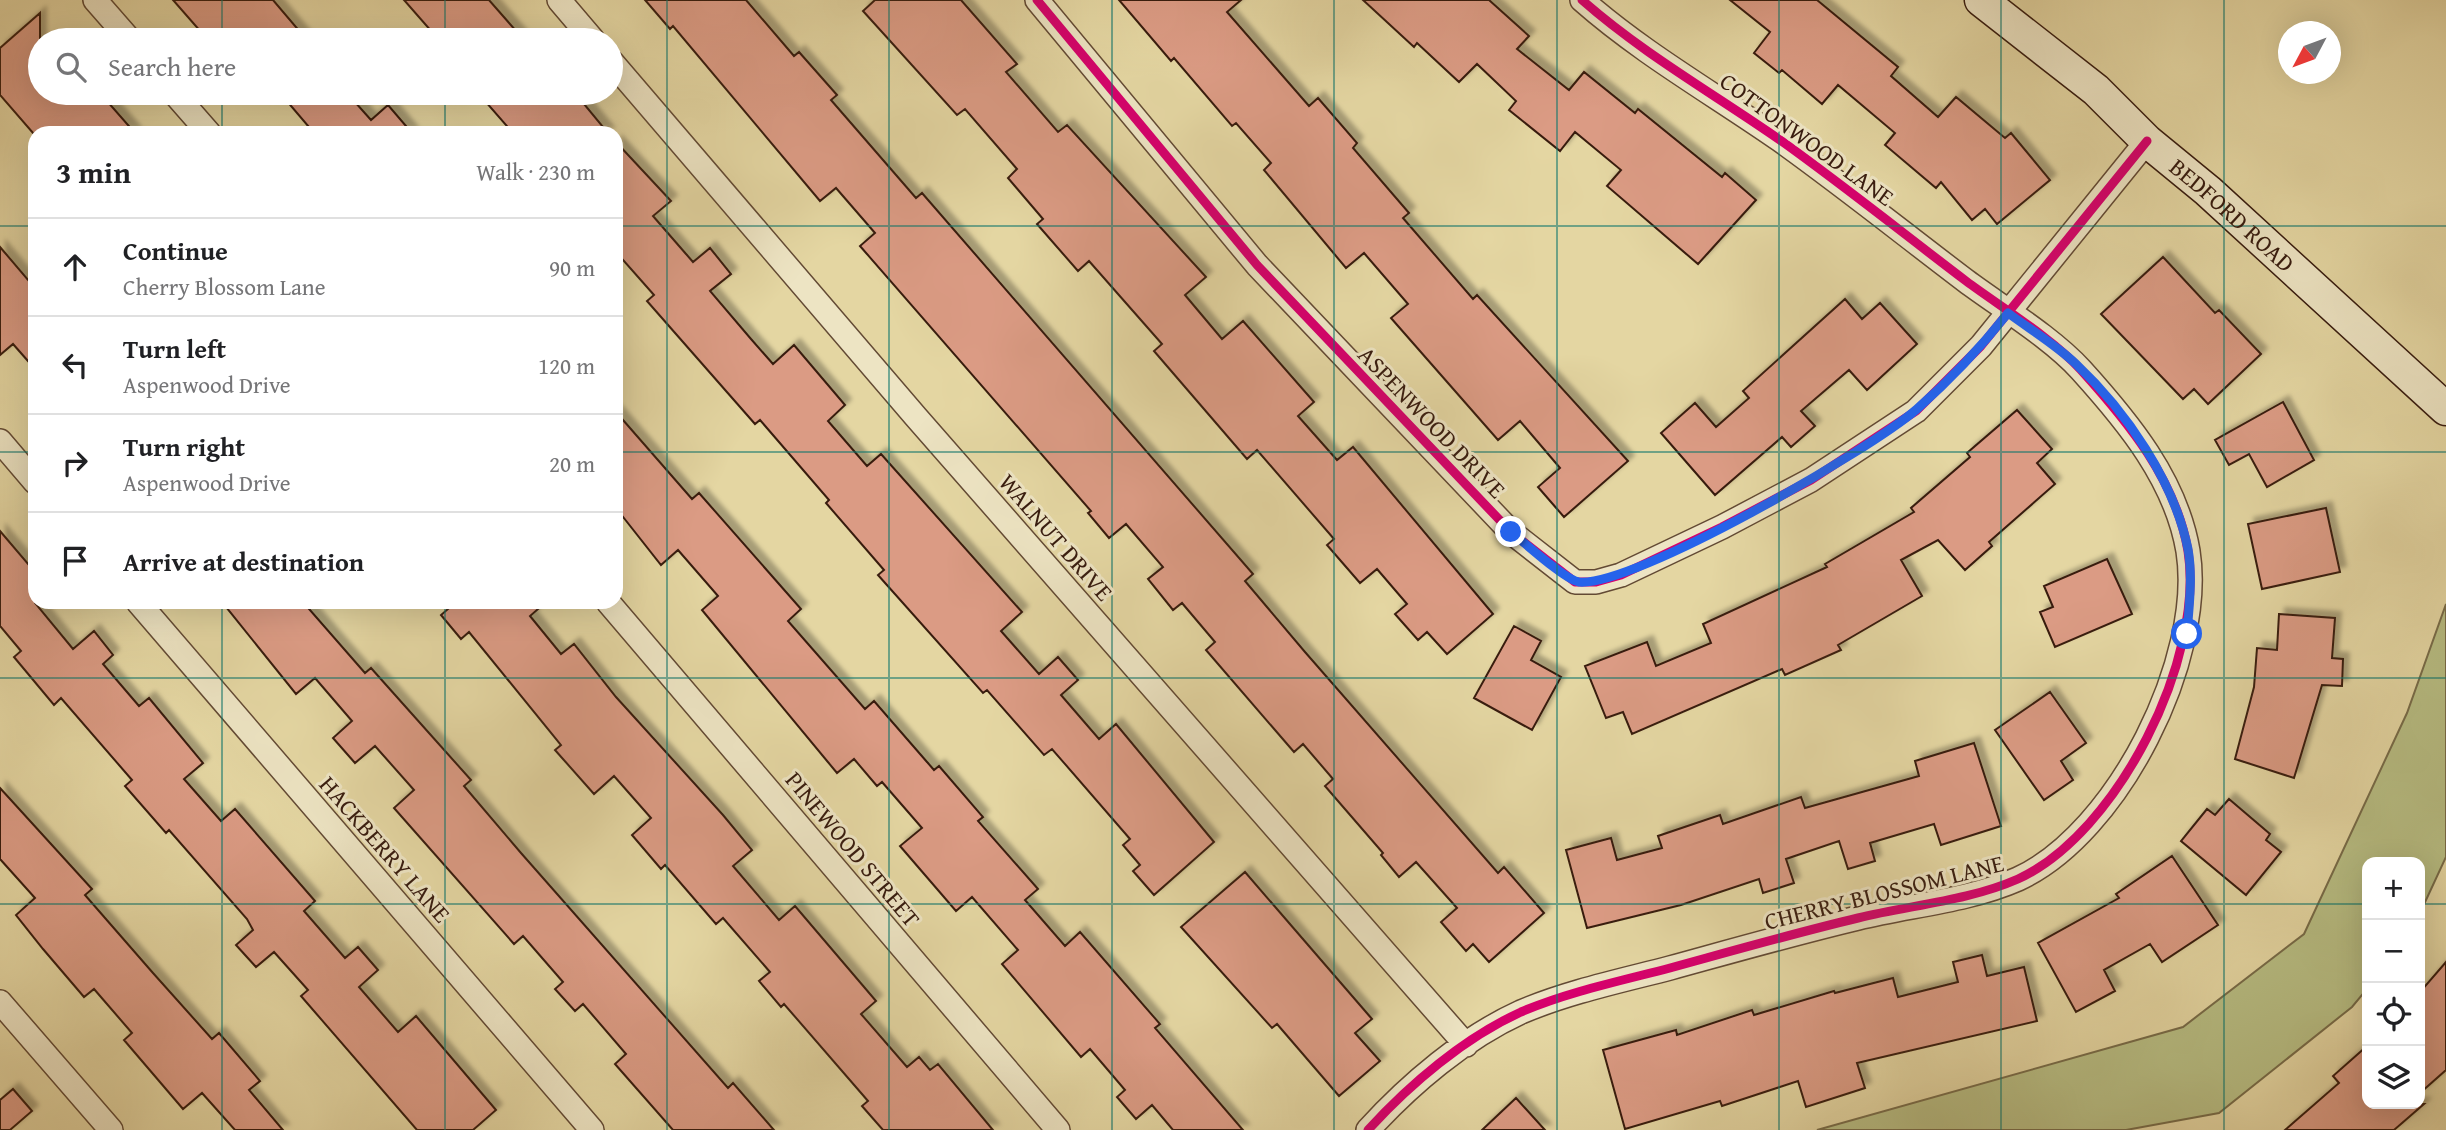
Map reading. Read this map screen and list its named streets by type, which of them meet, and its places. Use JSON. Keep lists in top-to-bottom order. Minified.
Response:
{"streets":{"main road":["BEDFORD ROAD"],"street":["COTTONWOOD LANE","ASPENWOOD DRIVE","WALNUT DRIVE","HACKBERRY LANE","PINEWOOD STREET","CHERRY BLOSSOM LANE"]},"crossings":[["COTTONWOOD LANE","ASPENWOOD DRIVE"],["COTTONWOOD LANE","CHERRY BLOSSOM LANE"],["BEDFORD ROAD","ASPENWOOD DRIVE"],["ASPENWOOD DRIVE","CHERRY BLOSSOM LANE"],["WALNUT DRIVE","CHERRY BLOSSOM LANE"]],"north":"bottom left","page":{"search":"Search here","heading":["3 min","Walk · 230 m"],"list":[["Continue","Cherry Blossom Lane","90 m"],["Turn left","Aspenwood Drive","120 m"],["Turn right","Aspenwood Drive","20 m"],"Arrive at destination"],"map_buttons":["+","−"]}}
